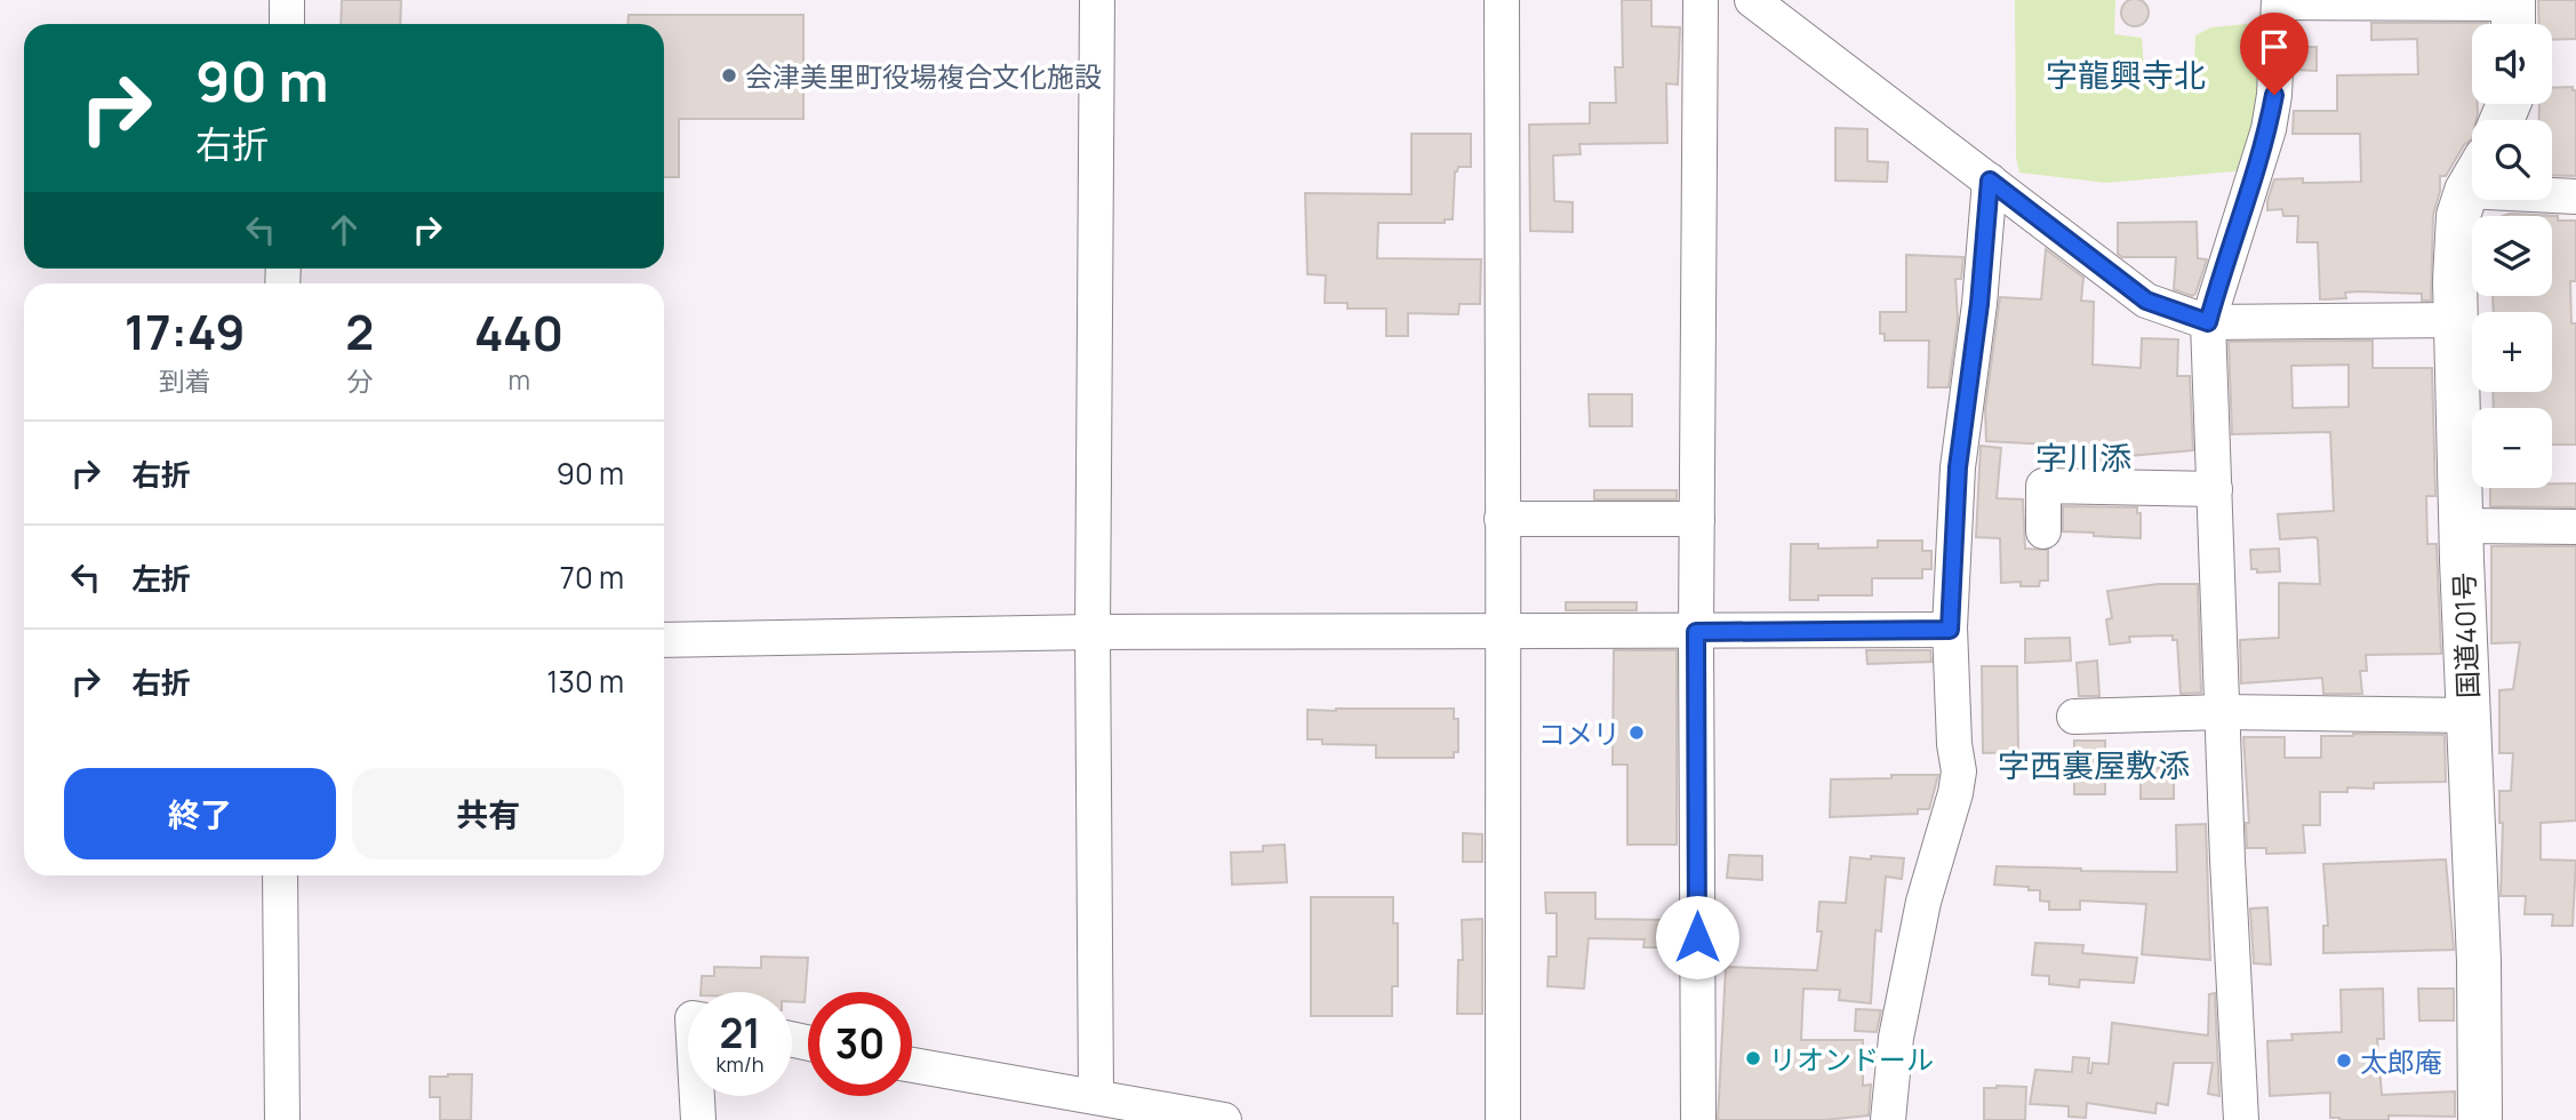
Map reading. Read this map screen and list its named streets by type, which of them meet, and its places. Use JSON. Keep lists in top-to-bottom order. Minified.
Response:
{"streets":{"highway":["国道401号"]},"districts":["字龍興寺北","字川添","字西裏屋敷添"],"places":["会津美里町役場複合文化施設","コメリ","リオンドール","太郎庵"],"page":{"map_buttons":["+","−"],"turn":["90 m","右折"],"eta":["17:49","到着","2","分","440","m"],"list":[{"name":"右折","value":"90 m"},{"name":"左折","value":"70 m"},{"name":"右折","value":"130 m"}],"buttons":["終了","共有"],"speed":"21 km/h","limit":"30"}}
